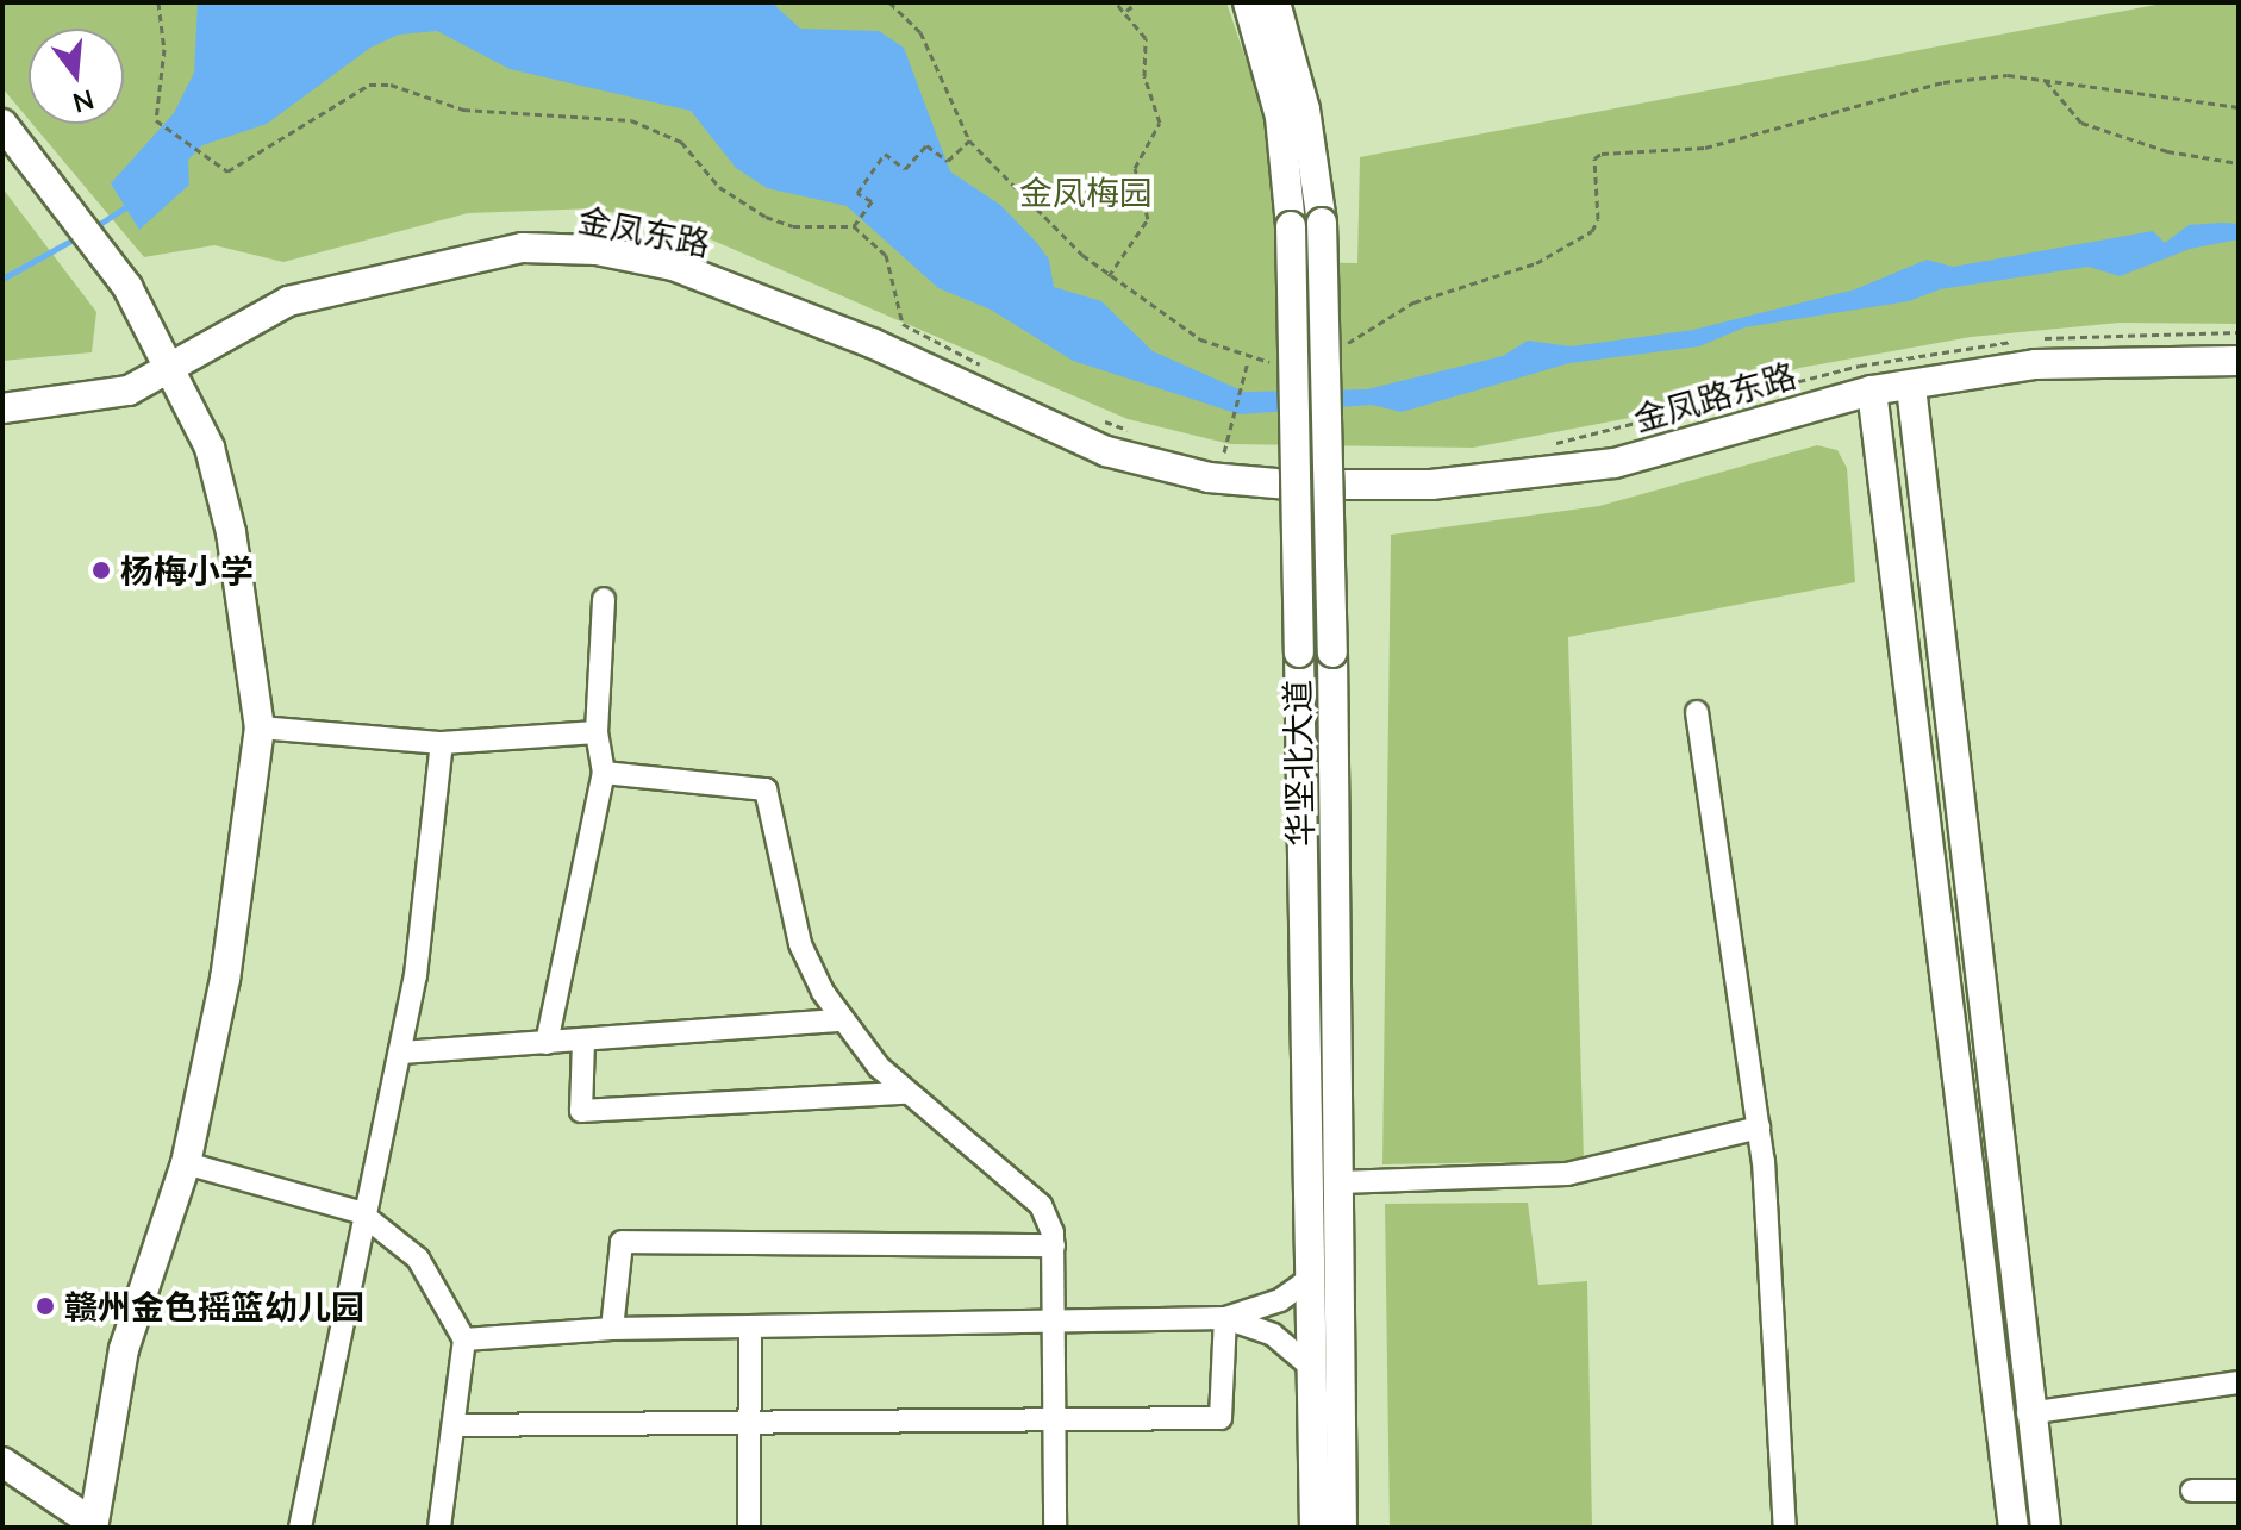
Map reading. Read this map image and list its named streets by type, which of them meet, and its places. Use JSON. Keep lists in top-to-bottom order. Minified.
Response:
{"streets":{"street":["金凤东路","金凤路东路","华坚北大道"]},"crossings":[["金凤东路","金凤路东路"]],"parks":["金凤梅园"],"places":["杨梅小学","赣州金色摇篮幼儿园"],"north":"bottom"}
